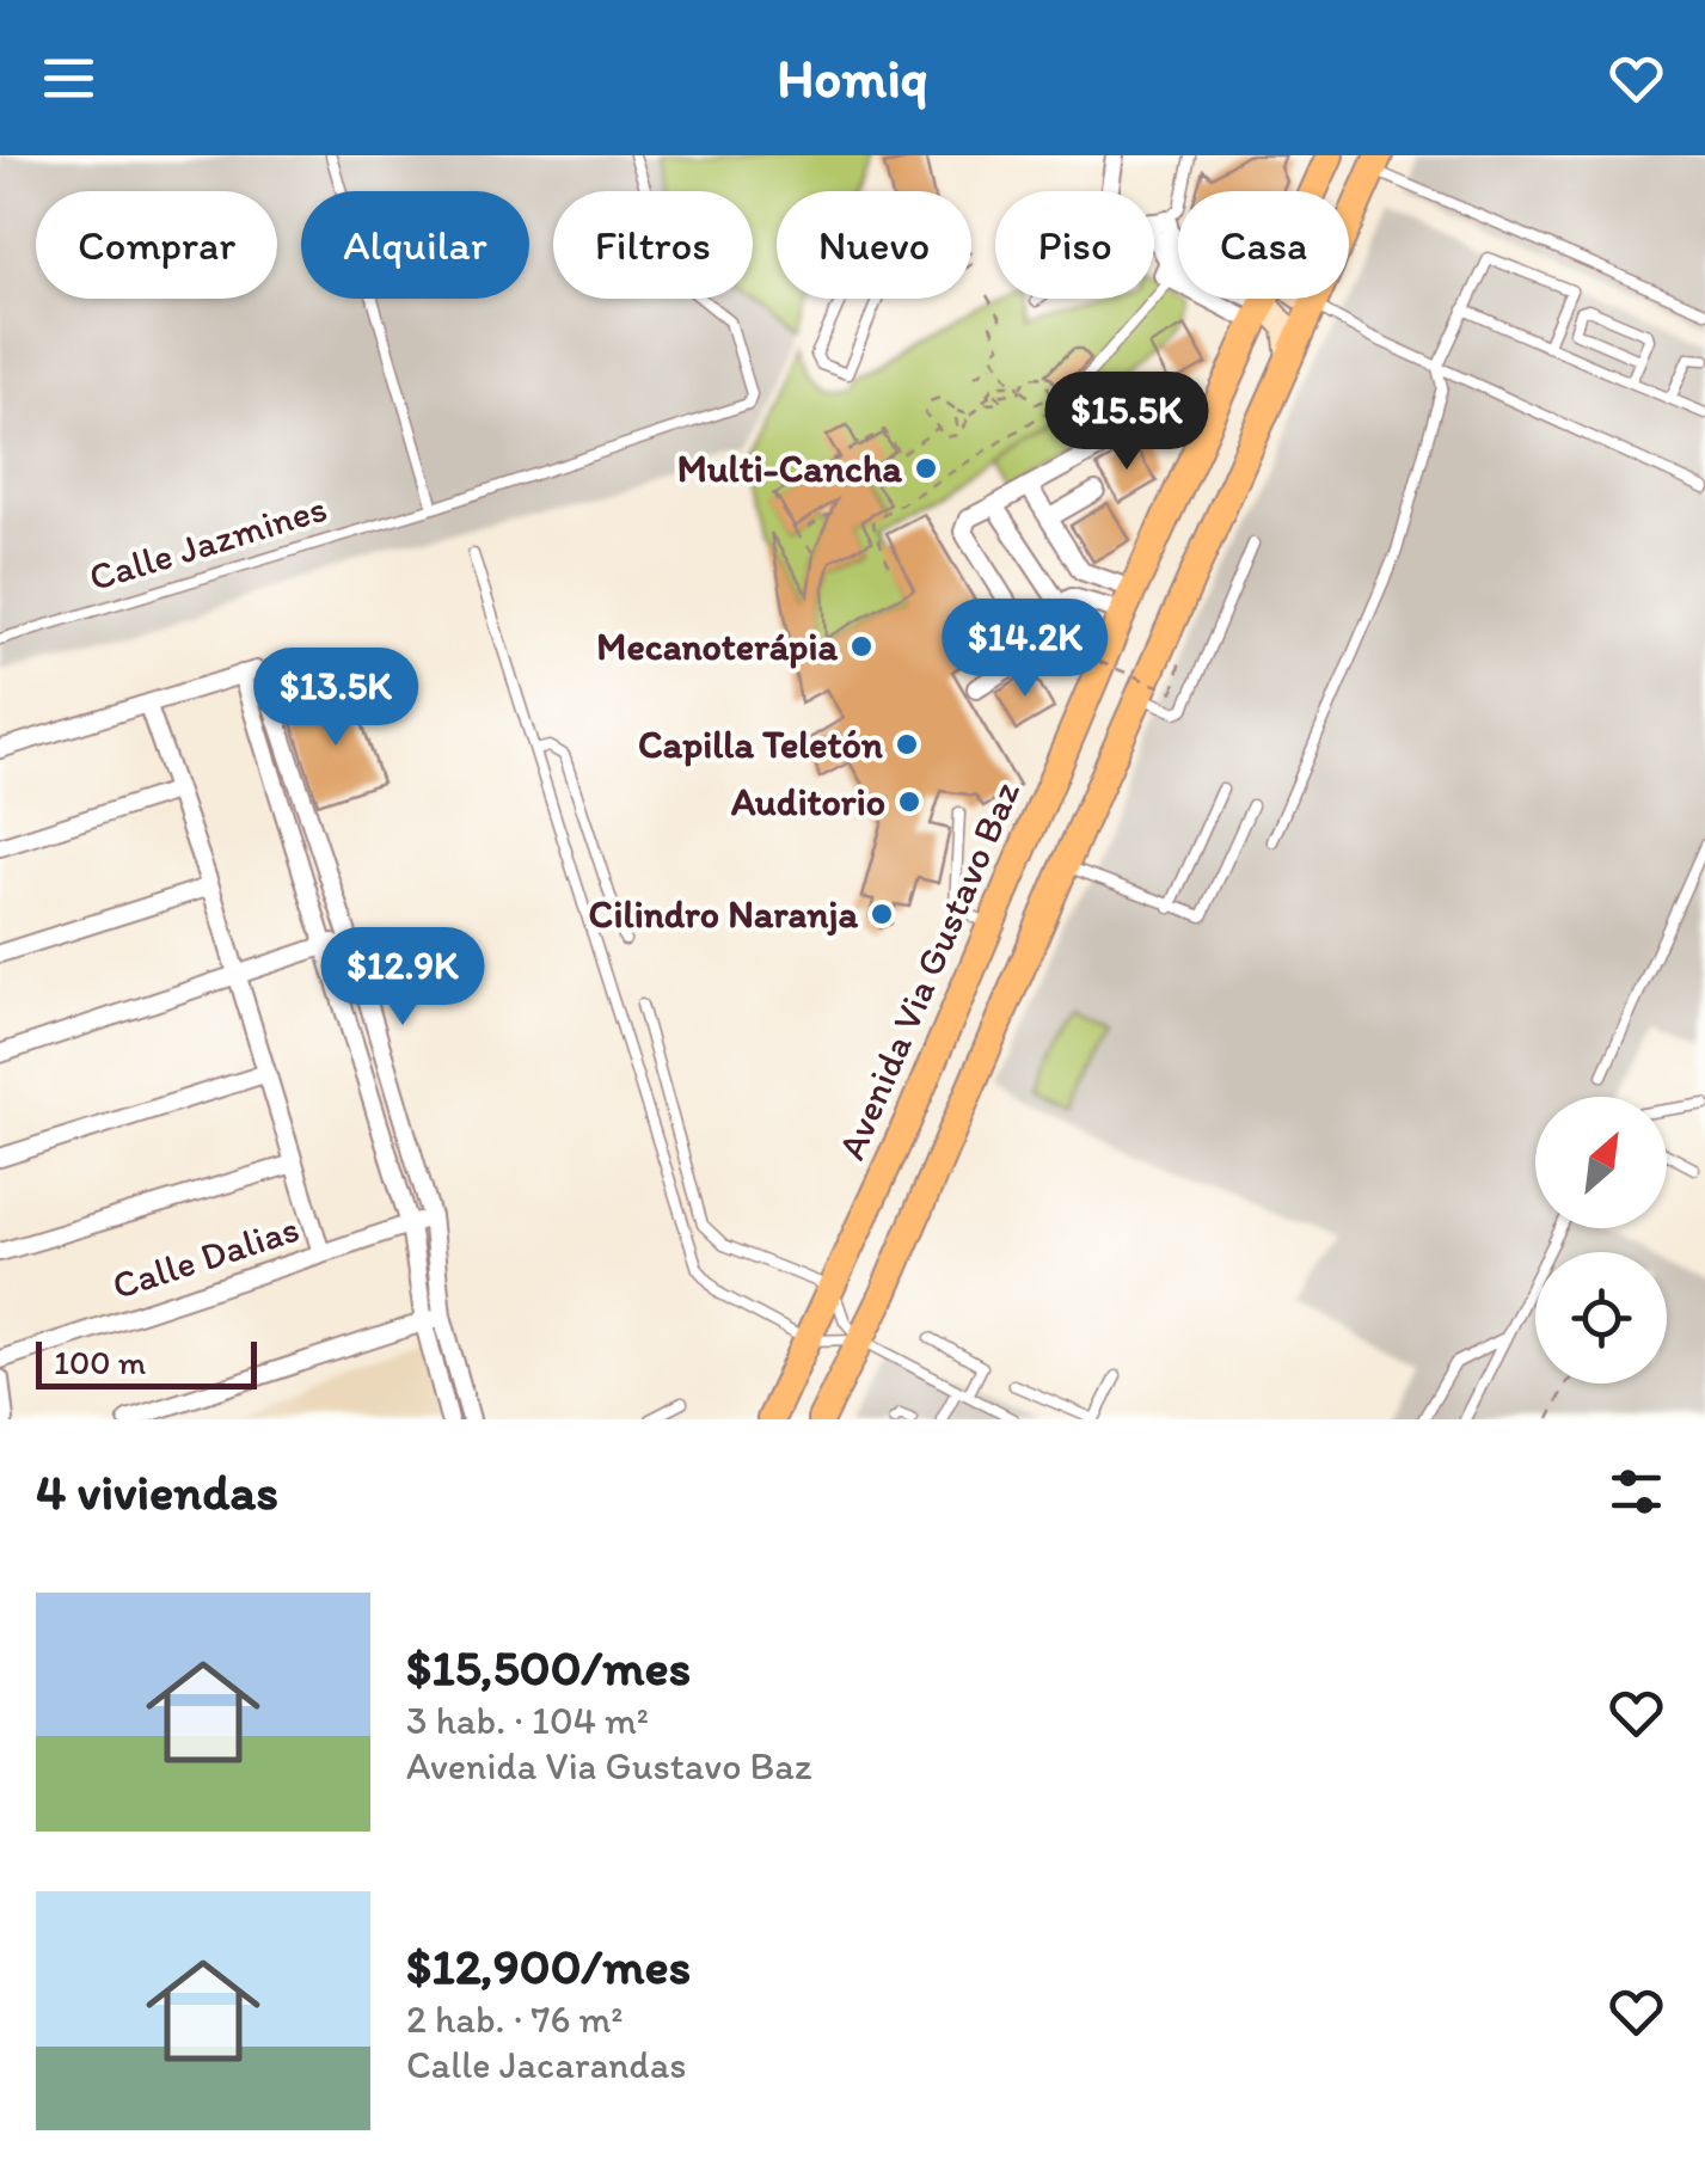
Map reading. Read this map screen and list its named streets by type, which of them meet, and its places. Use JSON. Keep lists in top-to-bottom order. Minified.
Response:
{"streets":{"main road":["Avenida Via Gustavo Baz"],"street":["Calle Dalias"],"lane":["Calle Jazmines"]},"places":["Multi-Cancha","Mecanoterápia","Capilla Teletón","Auditorio","Cilindro Naranja"],"scale_bar":"100 m","north":"top right","page":{"header":"Homiq","chip":["Comprar","Alquilar","Filtros","Nuevo","Piso","Casa"],"price":["$15.5K","$14.2K","$13.5K","$12.9K"],"scale":"100 m","heading":"4 viviendas","list":[{"name":"$15,500/mes","note":"3 hab. · 104 m² · Avenida Via Gustavo Baz"},{"name":"$12,900/mes","note":"2 hab. · 76 m² · Calle Jacarandas"}]}}
